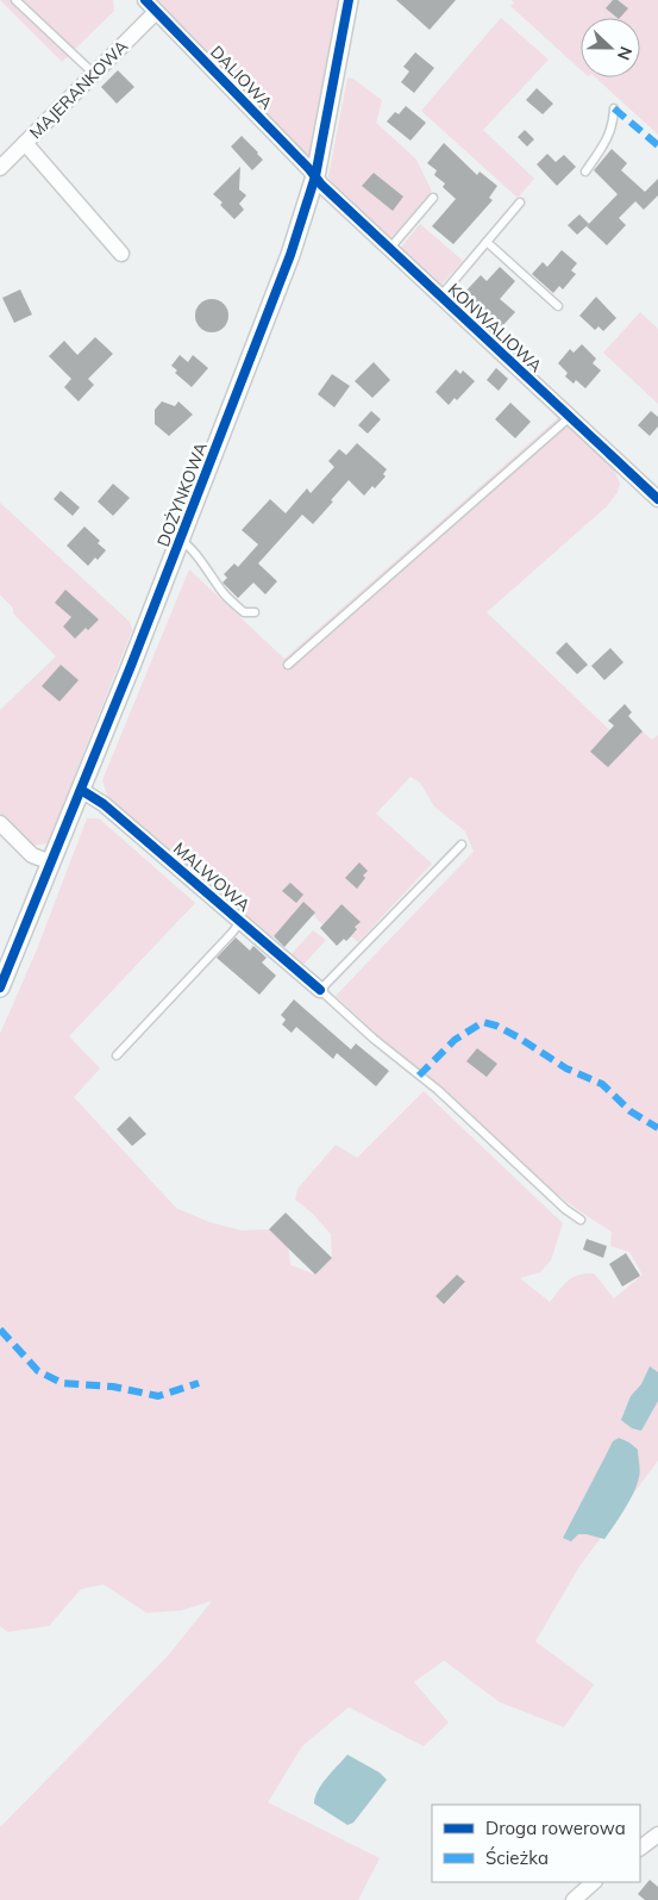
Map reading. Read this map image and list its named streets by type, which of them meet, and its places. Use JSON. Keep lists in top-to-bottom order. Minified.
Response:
{"streets":{"street":["DALIOWA","MAJERANKOWA","KONWALIOWA","DOŻYNKOWA","MALWOWA"]},"crossings":[["DALIOWA","MAJERANKOWA"],["DALIOWA","KONWALIOWA"],["DALIOWA","DOŻYNKOWA"],["KONWALIOWA","DOŻYNKOWA"],["DOŻYNKOWA","MALWOWA"]],"legend":["Droga rowerowa","Ścieżka"],"north":"right"}
